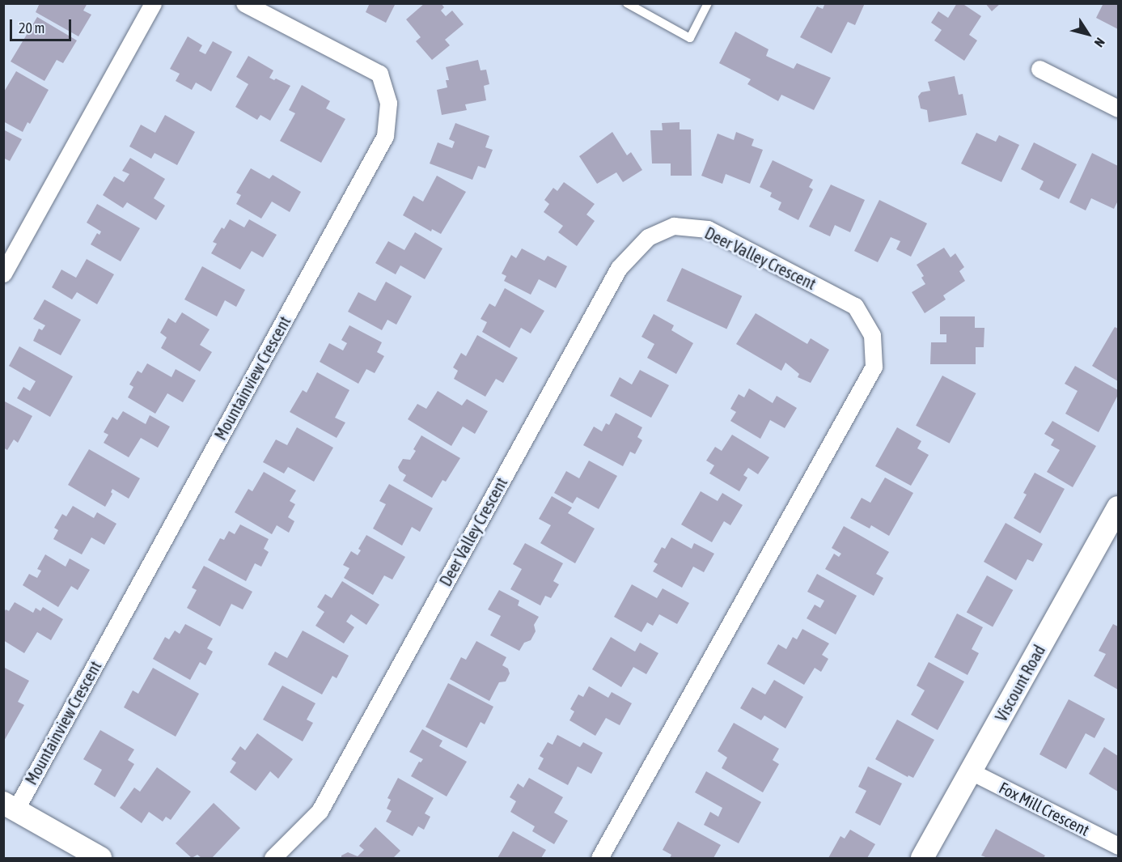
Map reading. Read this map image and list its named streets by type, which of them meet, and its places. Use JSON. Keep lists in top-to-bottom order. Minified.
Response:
{"streets":{"street":["Deer Valley Crescent","Mountainview Crescent","Viscount Road","Fox Mill Crescent"]},"crossings":[["Viscount Road","Fox Mill Crescent"]],"scale_bar":"20 m","north":"bottom right"}
